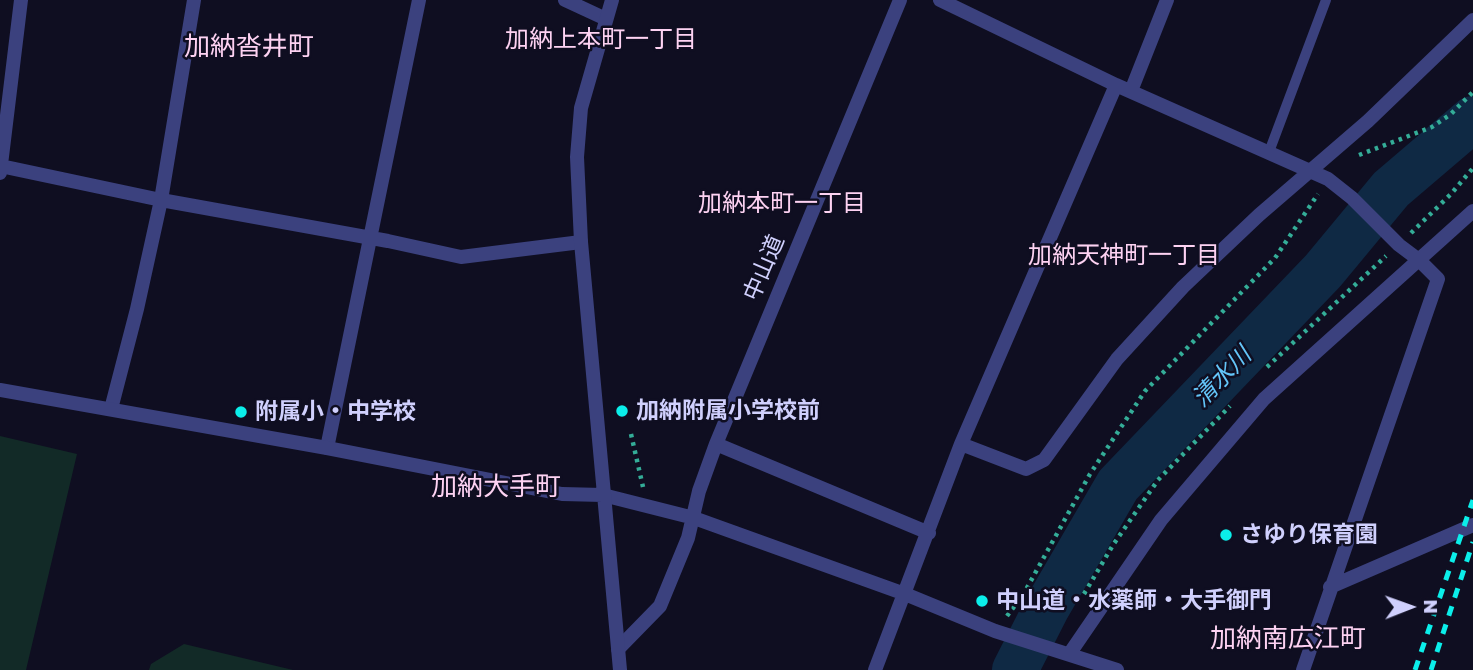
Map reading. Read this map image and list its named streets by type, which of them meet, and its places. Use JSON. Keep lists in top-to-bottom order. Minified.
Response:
{"streets":{"street":["中山道"]},"districts":["加納上本町一丁目","加納沓井町","加納本町一丁目","加納天神町一丁目","加納大手町","加納南広江町"],"water":["清水川"],"places":["加納附属小学校前","附属小・中学校","さゆり保育園","中山道・水薬師・大手御門"],"north":"right"}
